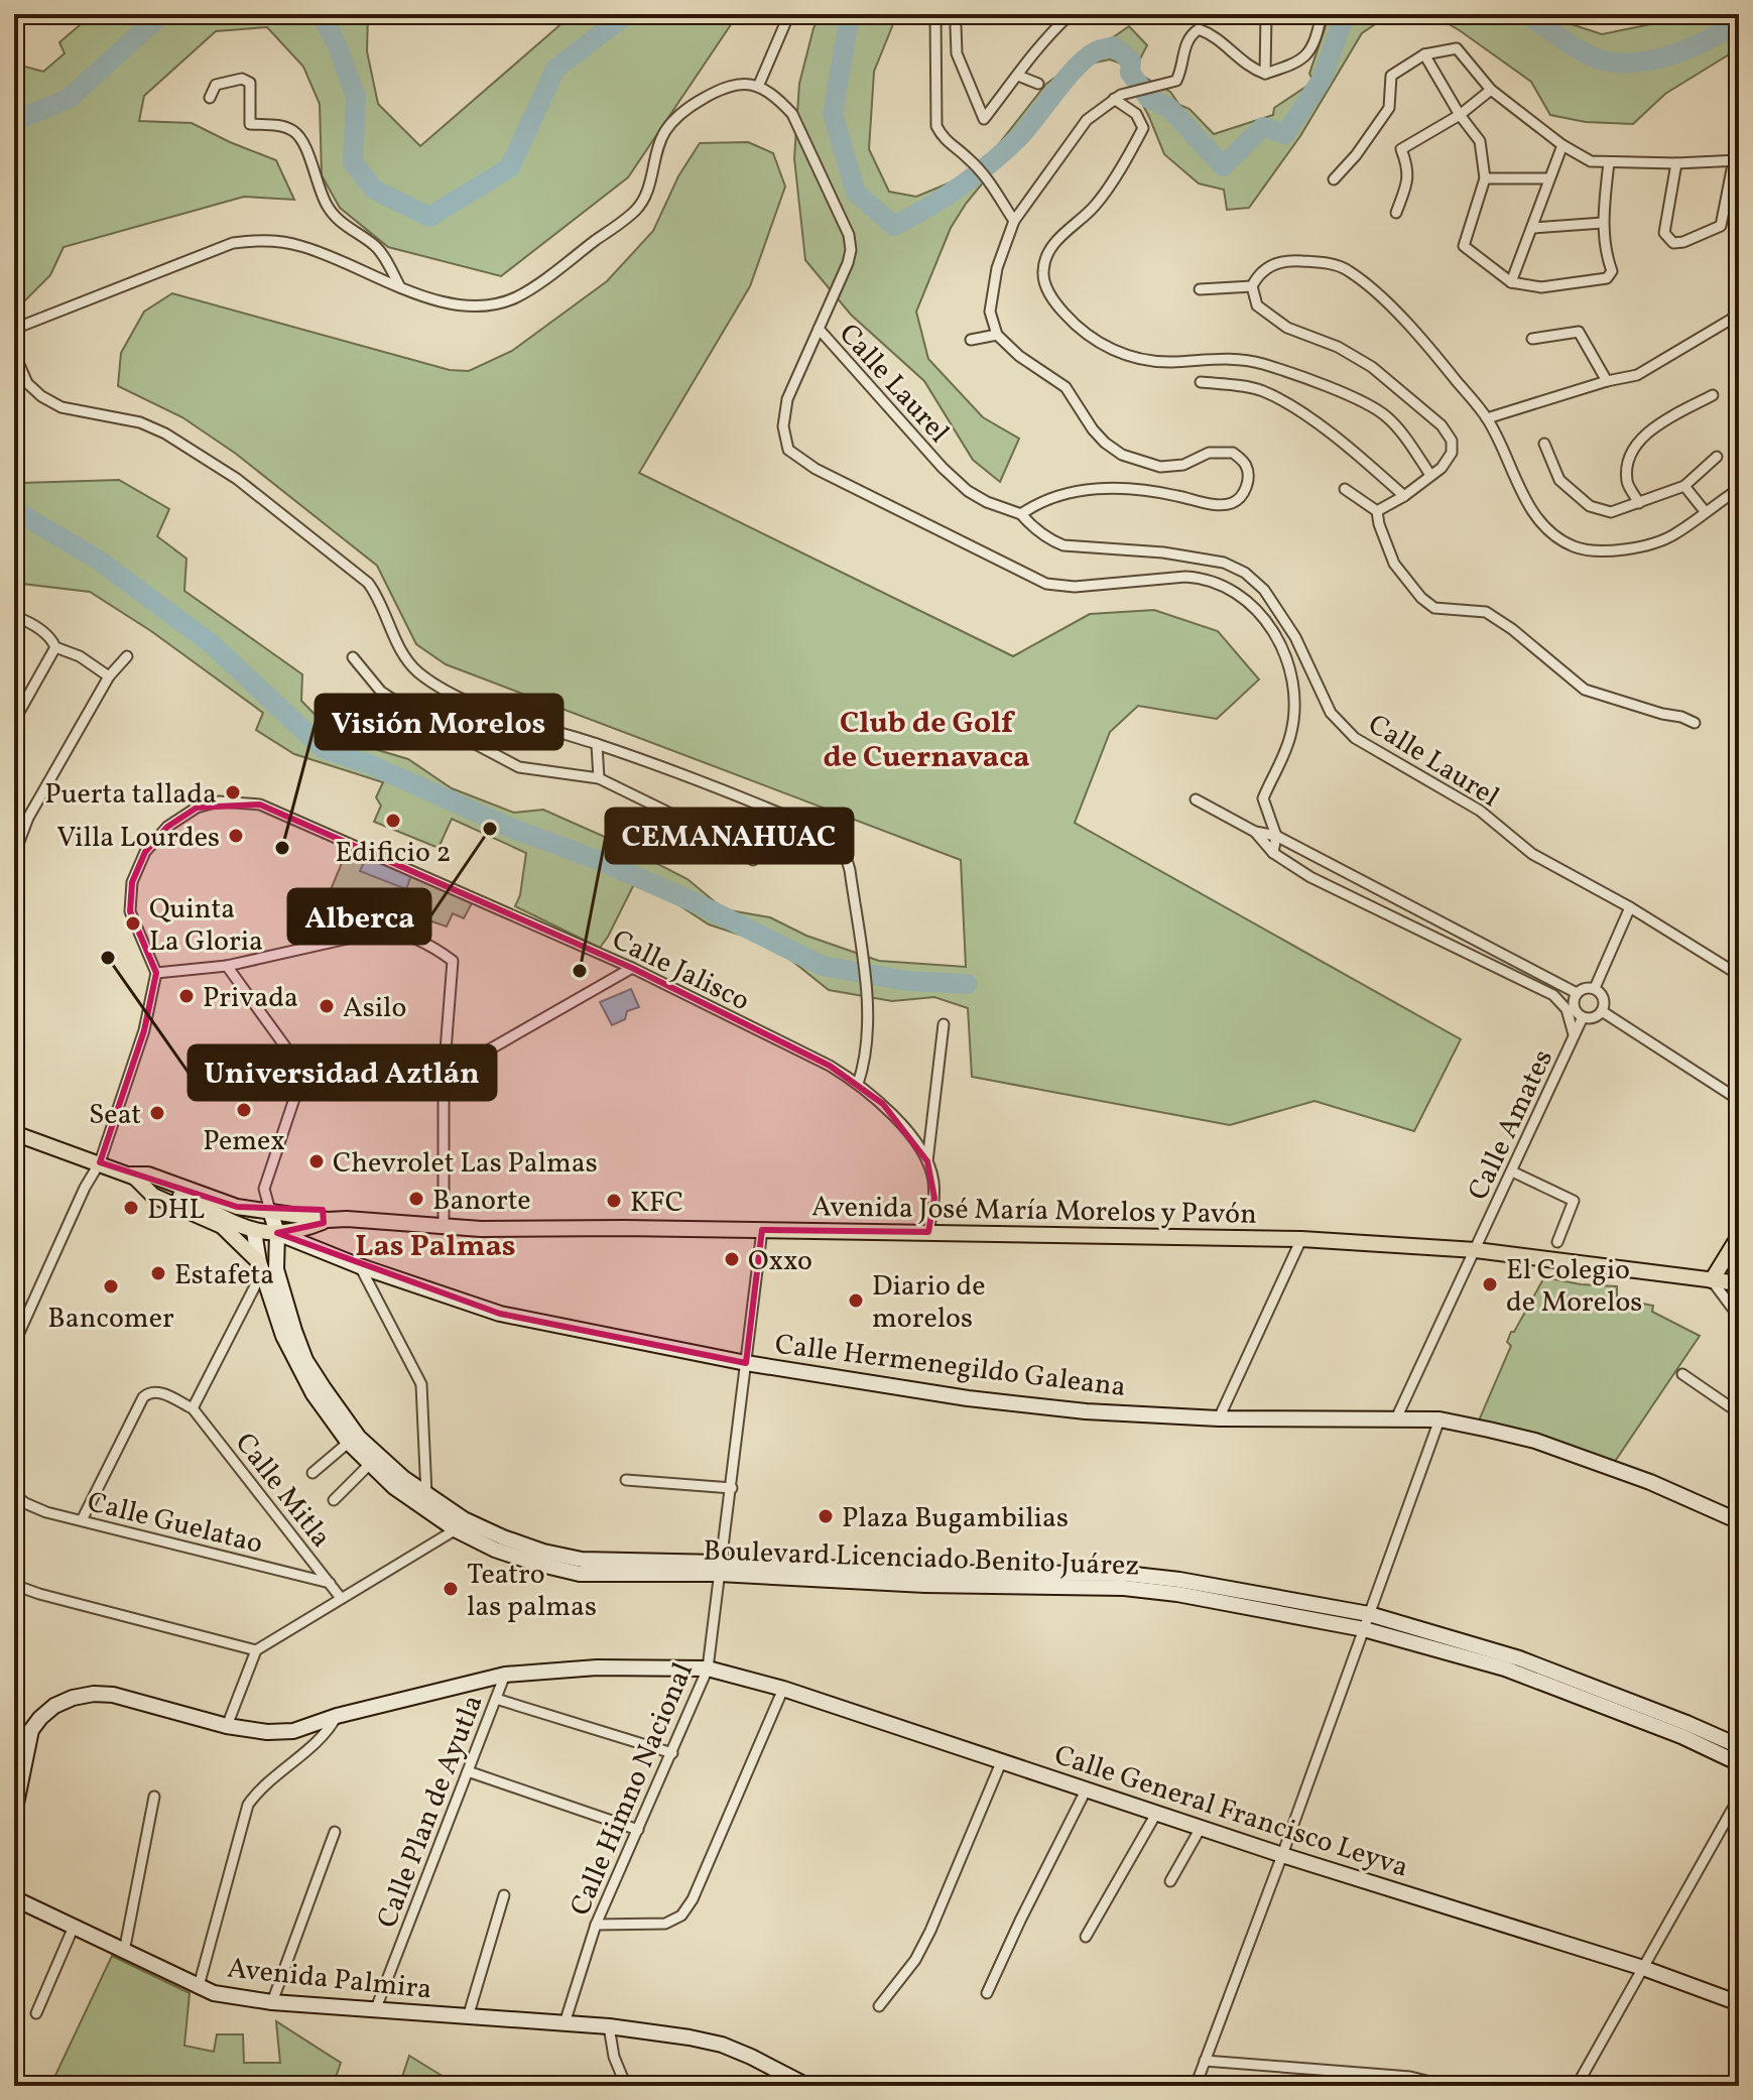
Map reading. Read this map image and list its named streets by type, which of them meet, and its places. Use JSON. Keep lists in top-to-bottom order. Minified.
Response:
{"streets":{"main road":["Avenida José María Morelos y Pavón"],"street":["Calle Laurel","Calle Jalisco","Calle Amates","Calle Hermenegildo Galeana","Calle Mitla","Calle Guelatao","Boulevard Licenciado Benito Juárez","Calle Himno Nacional","Calle General Francisco Leyva","Calle Plan de Ayutla","Avenida Palmira"]},"crossings":[["Calle Jalisco","Avenida José María Morelos y Pavón"],["Calle Amates","Avenida José María Morelos y Pavón"],["Calle Amates","Calle Hermenegildo Galeana"],["Avenida José María Morelos y Pavón","Calle Himno Nacional"],["Calle Hermenegildo Galeana","Boulevard Licenciado Benito Juárez"],["Calle Hermenegildo Galeana","Calle Himno Nacional"],["Calle Mitla","Calle Guelatao"],["Boulevard Licenciado Benito Juárez","Calle Himno Nacional"],["Calle Himno Nacional","Calle General Francisco Leyva"],["Calle Himno Nacional","Avenida Palmira"],["Calle General Francisco Leyva","Calle Plan de Ayutla"],["Calle Plan de Ayutla","Avenida Palmira"]],"districts":["Club de Golf de Cuernavaca","Las Palmas"],"places":["Puerta tallada","Edificio 2","Alberca","Villa Lourdes","Visión Morelos","Quinta La Gloria","Universidad Aztlán","CEMANAHUAC","Privada","Asilo","Pemex","Seat","Chevrolet Las Palmas","Banorte","KFC","DHL","Oxxo","Estafeta","El Colegio de Morelos","Bancomer","Diario de morelos","Plaza Bugambilias","Teatro las palmas"]}
